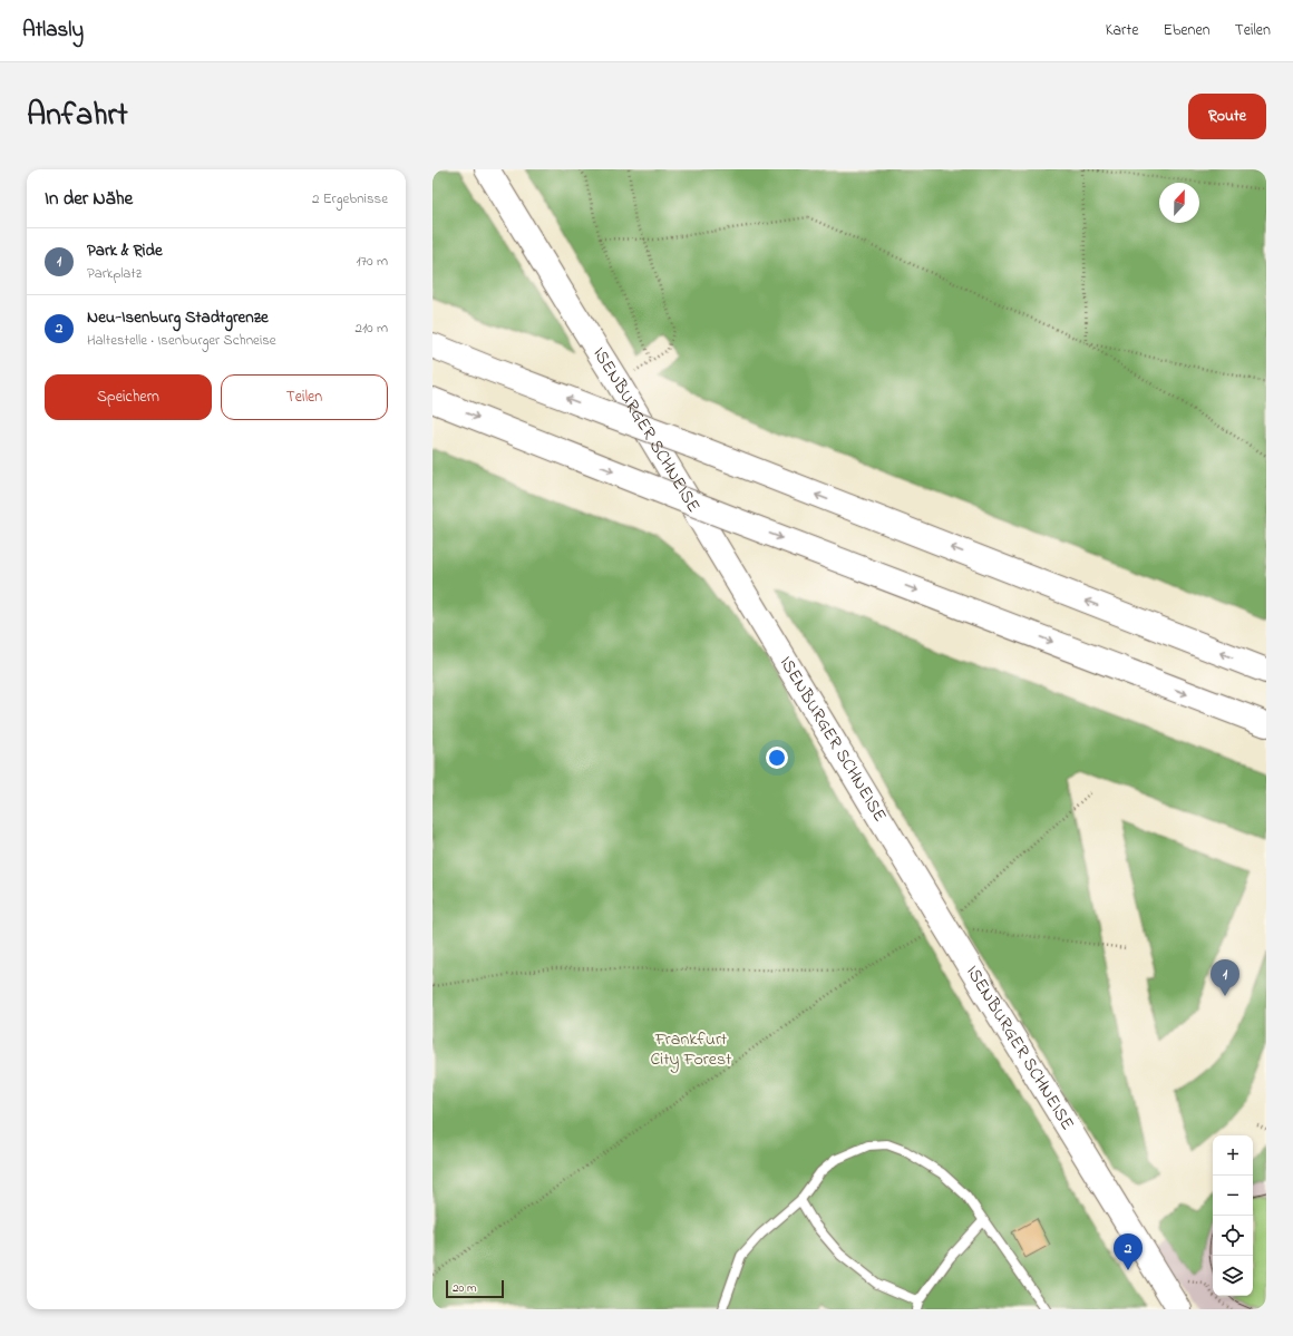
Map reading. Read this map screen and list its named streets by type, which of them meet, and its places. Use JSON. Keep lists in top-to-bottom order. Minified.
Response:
{"streets":{"main road":["ISENBURGER SCHNEISE"]},"parks":["Frankfurt City Forest"],"scale_bar":"20 m","north":"top","page":{"header":"Atlasly","nav":["Karte","Ebenen","Teilen"],"title":"Anfahrt","buttons":["Route",["Speichern","Teilen"]],"heading":["In der Nähe","2 Ergebnisse"],"list":[{"mark":"1","name":"Park & Ride","note":"Parkplatz","value":"170 m"},{"mark":"2","name":"Neu-Isenburg Stadtgrenze","note":"Haltestelle · Isenburger Schneise","value":"210 m"}],"pins":["1","2"],"map_buttons":["+","−"],"scale":"20 m"}}
